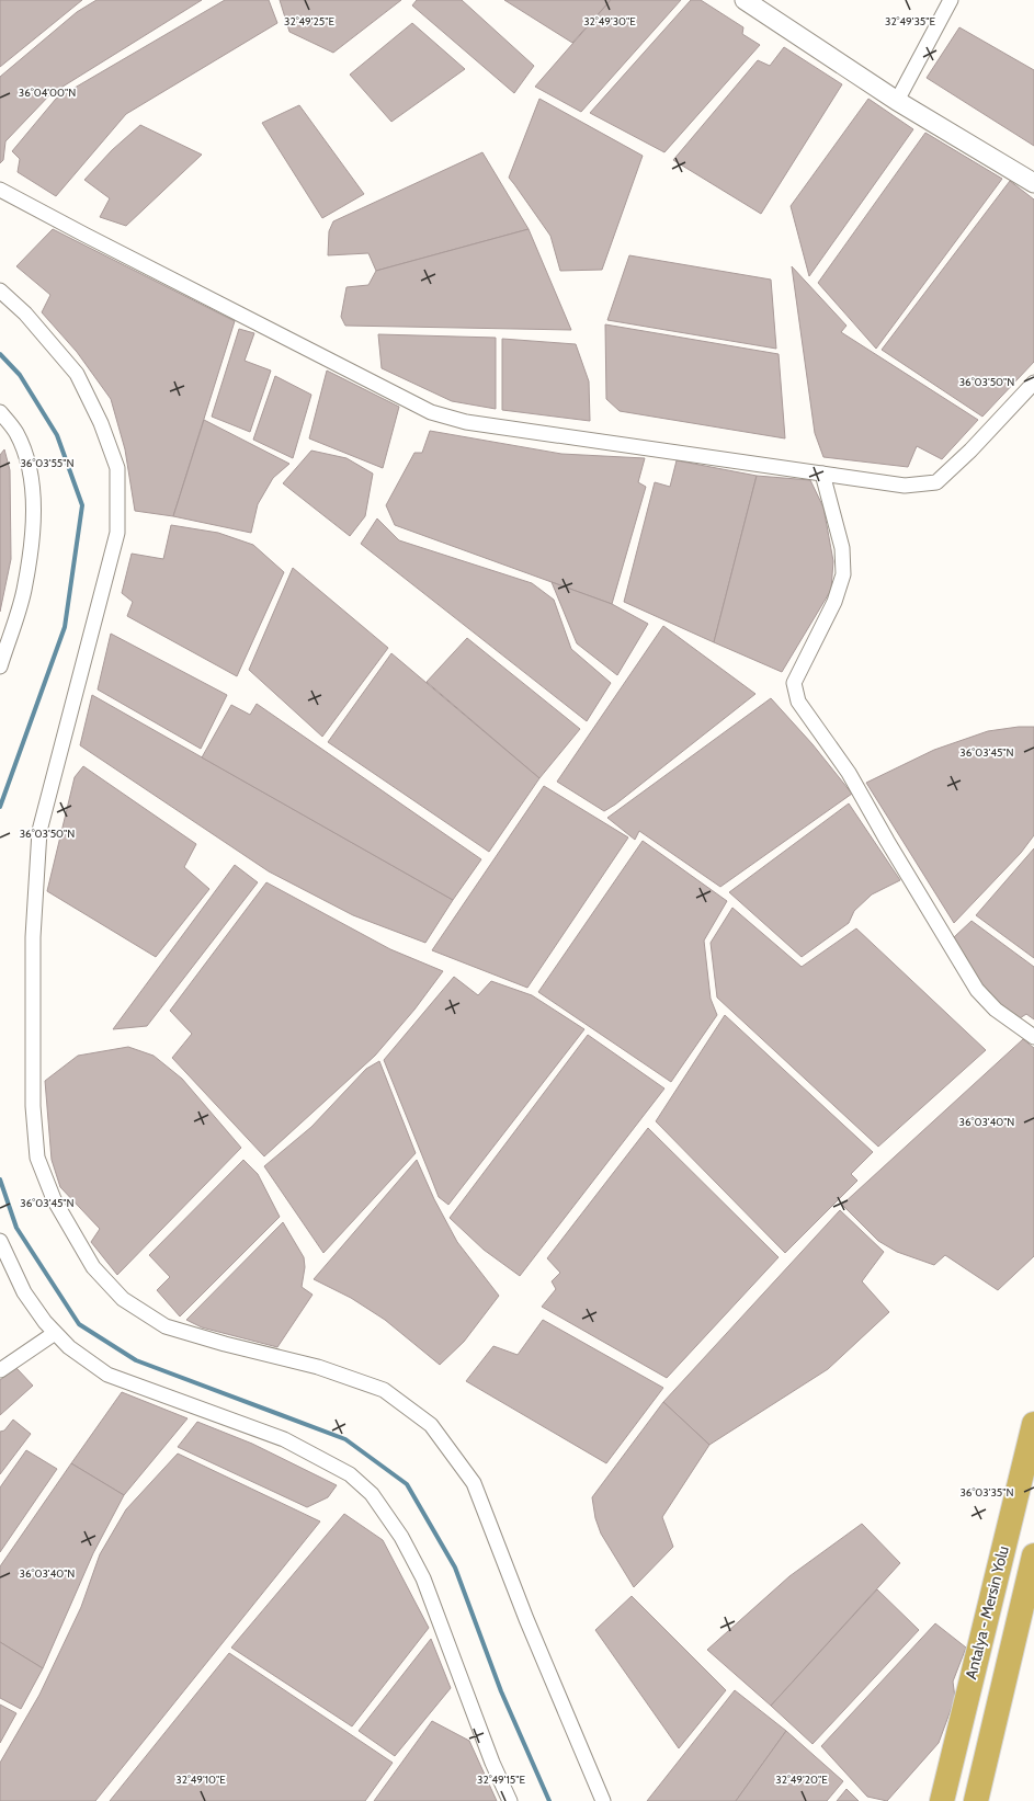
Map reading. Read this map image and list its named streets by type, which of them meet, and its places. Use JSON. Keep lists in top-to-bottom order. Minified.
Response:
{"streets":{"highway":["Antalya - Mersin Yolu"]},"coordinates":["32°49'30\"E","32°49'25\"E","32°49'35\"E","36°04'00\"N","36°03'50\"N","36°03'55\"N","36°03'45\"N","36°03'40\"N","36°03'35\"N","32°49'10\"E","32°49'15\"E","32°49'20\"E"]}
